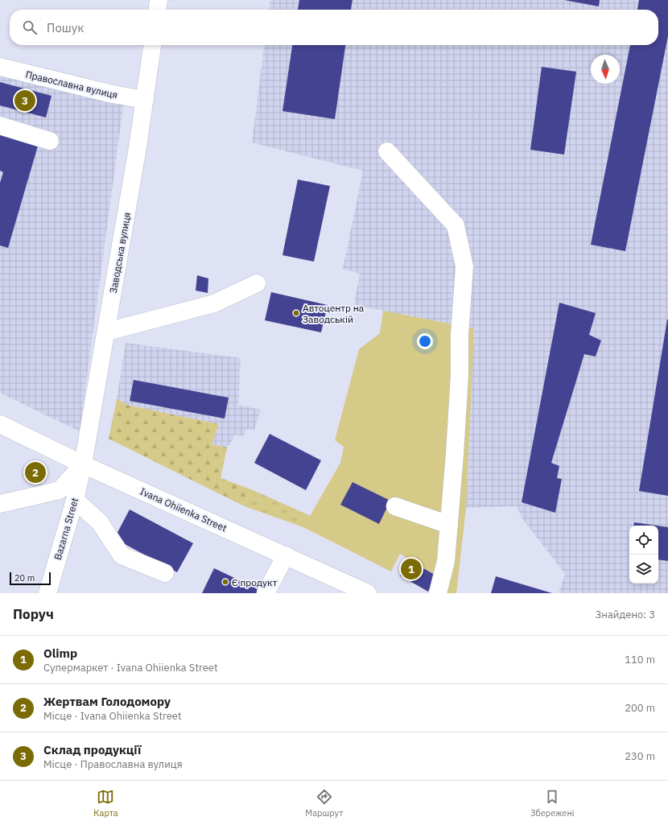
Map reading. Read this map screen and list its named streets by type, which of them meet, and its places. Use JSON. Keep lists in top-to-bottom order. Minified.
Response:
{"streets":{"street":["Православна вулиця","Заводська вулиця","Ivana Ohiienka Street","Bazarna Street"]},"crossings":[["Православна вулиця","Заводська вулиця"],["Заводська вулиця","Ivana Ohiienka Street"],["Заводська вулиця","Bazarna Street"],["Ivana Ohiienka Street","Bazarna Street"]],"places":["Автоцентр на Заводській","Є продукт"],"scale_bar":"20 m","north":"bottom","page":{"search":"Пошук","pins":["3","2","1"],"scale":"20 m","heading":["Поруч","Знайдено: 3"],"list":[{"mark":"1","name":"Olimp","note":"Супермаркет · Ivana Ohiienka Street","value":"110 m"},{"mark":"2","name":"Жертвам Голодомору","note":"Місце · Ivana Ohiienka Street","value":"200 m"},{"mark":"3","name":"Склад продукції","note":"Місце · Православна вулиця","value":"230 m"}],"nav":["Карта","Маршрут","Збережені"]}}
